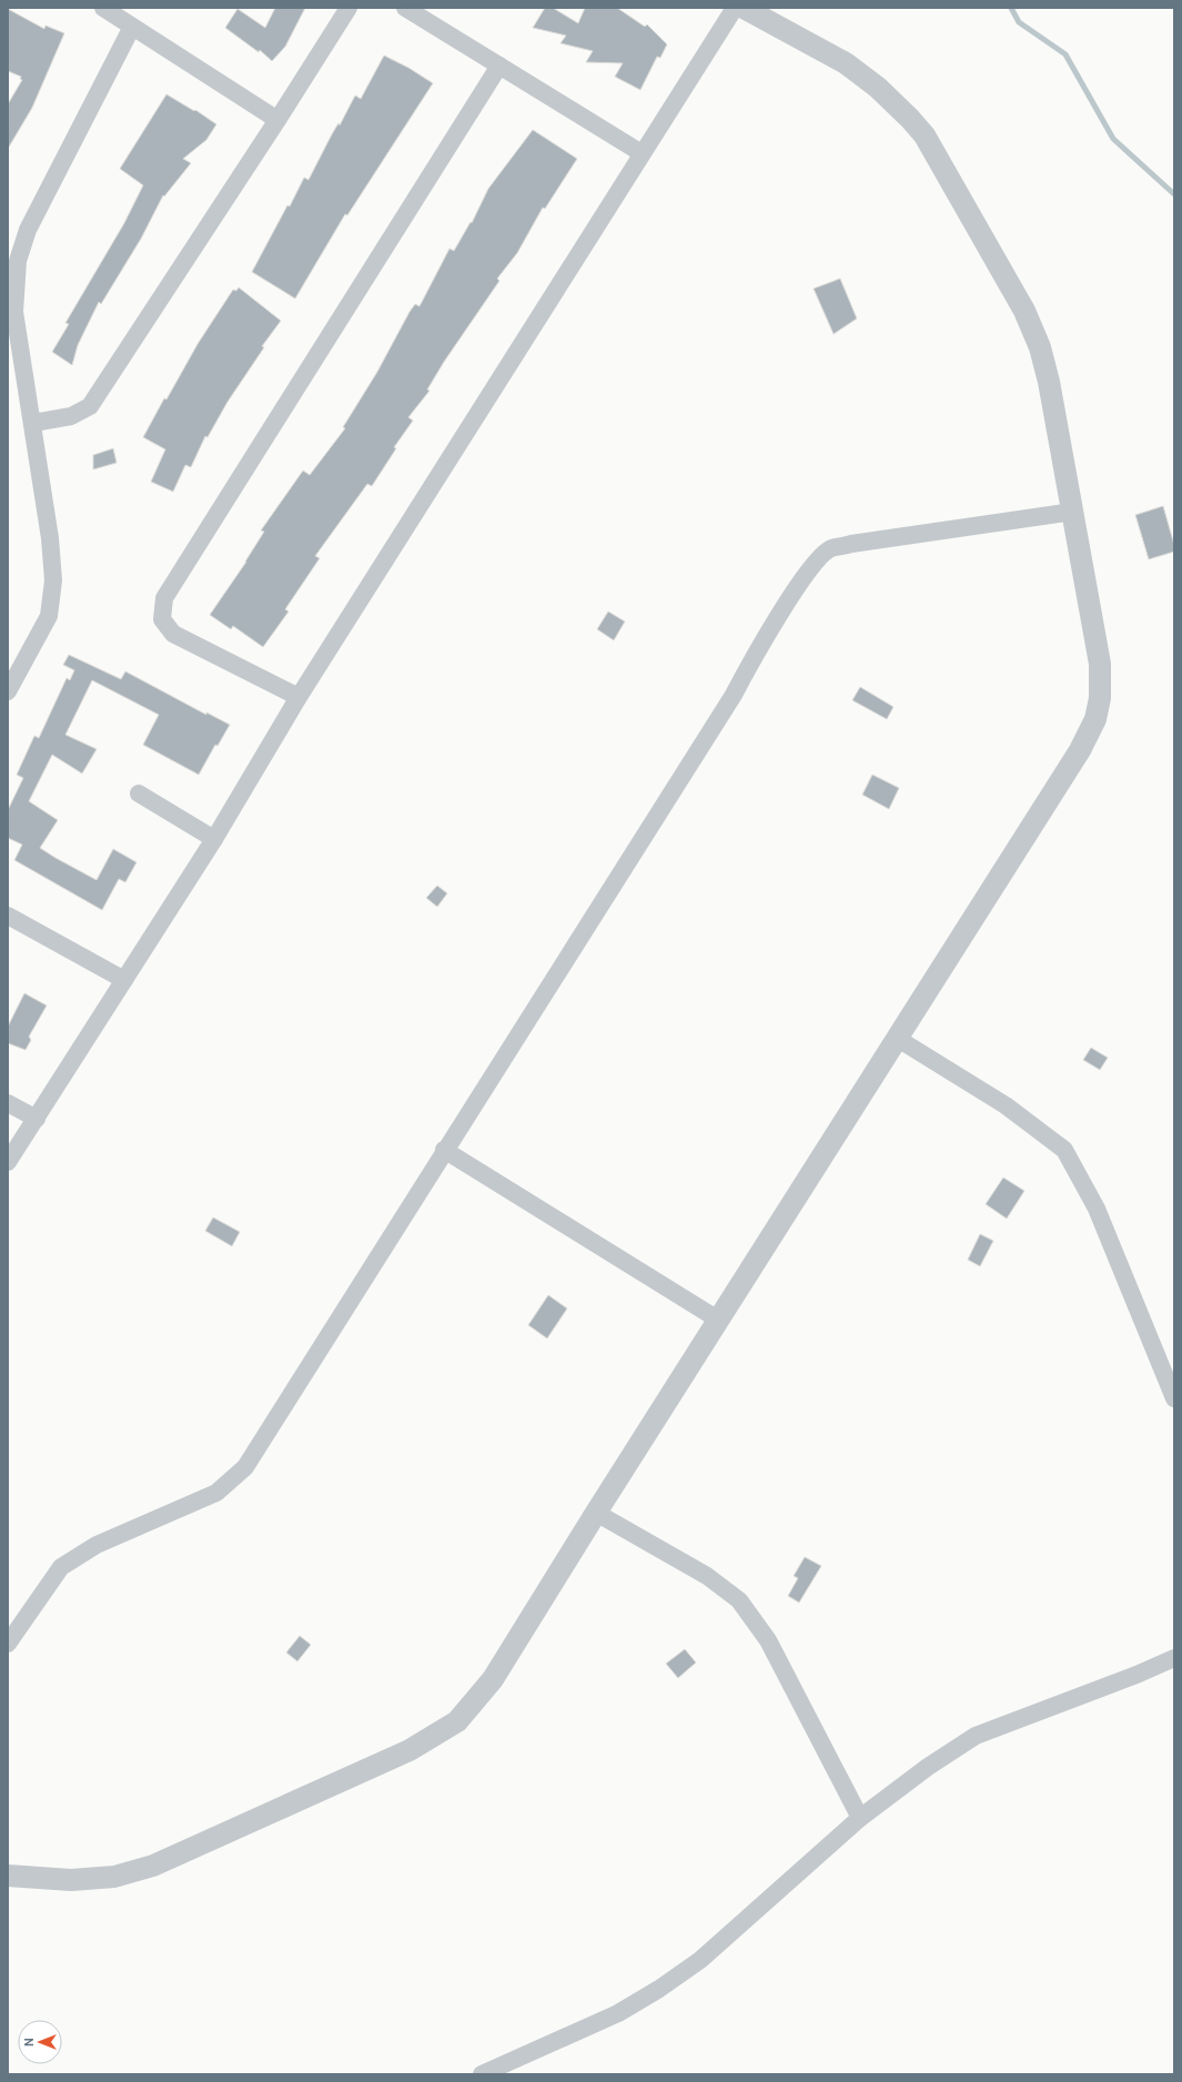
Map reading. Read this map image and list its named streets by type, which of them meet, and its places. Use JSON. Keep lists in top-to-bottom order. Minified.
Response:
{"north":"left"}
